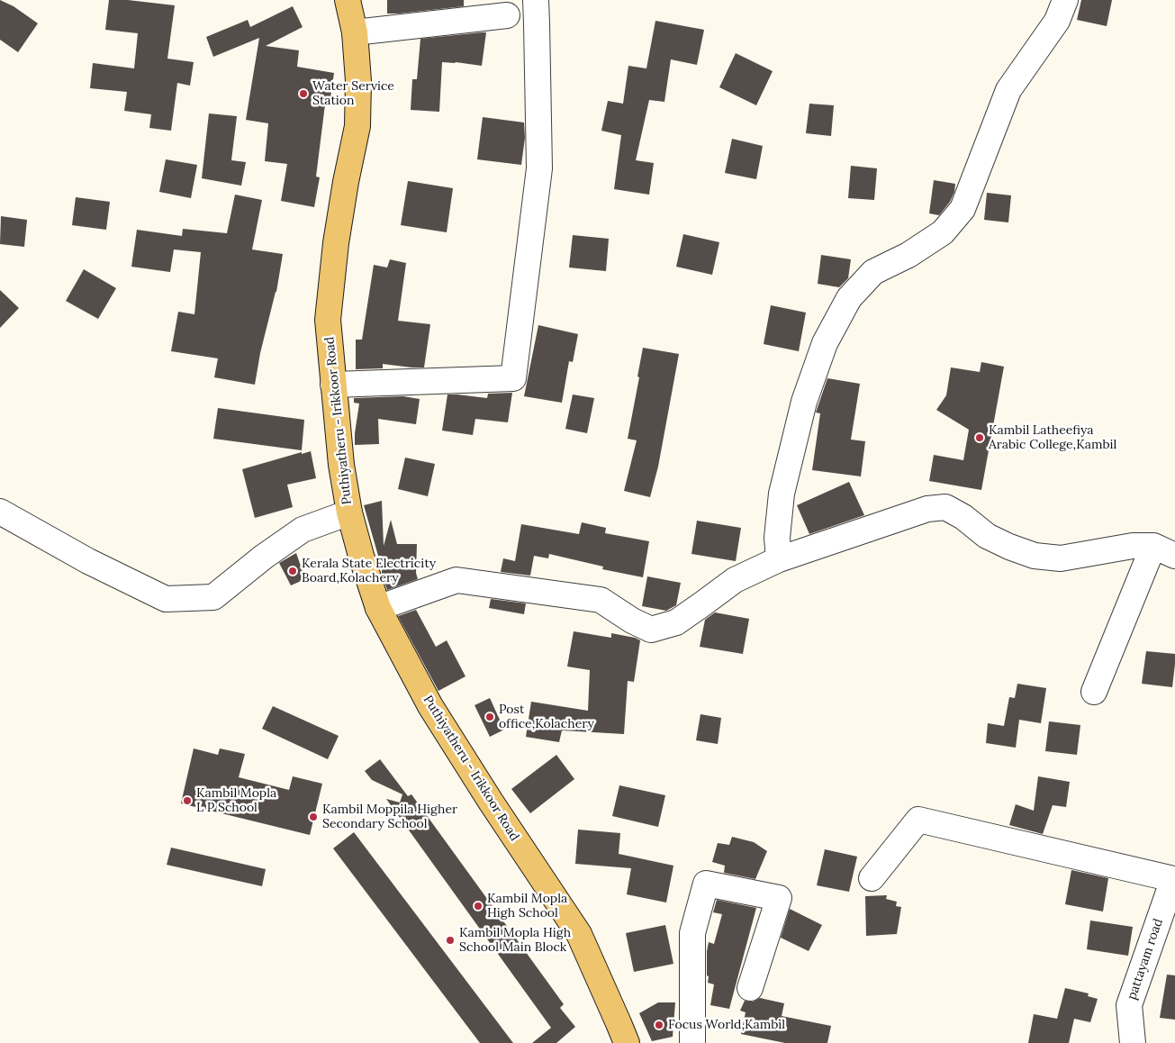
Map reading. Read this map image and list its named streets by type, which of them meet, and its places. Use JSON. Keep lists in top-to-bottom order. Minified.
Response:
{"streets":{"main road":["Puthiyatheru - Irikkoor Road"],"street":["pattayam road"]},"places":["Water Service Station","Kambil Latheefiya Arabic College,Kambil","Kerala State Electricity Board,Kolachery","Post office,Kolachery","Kambil Mopla L P School","Kambil Moppila Higher Secondary School","Kambil Mopla High School","Kambil Mopla High School Main Block","Focus World,Kambil"]}
